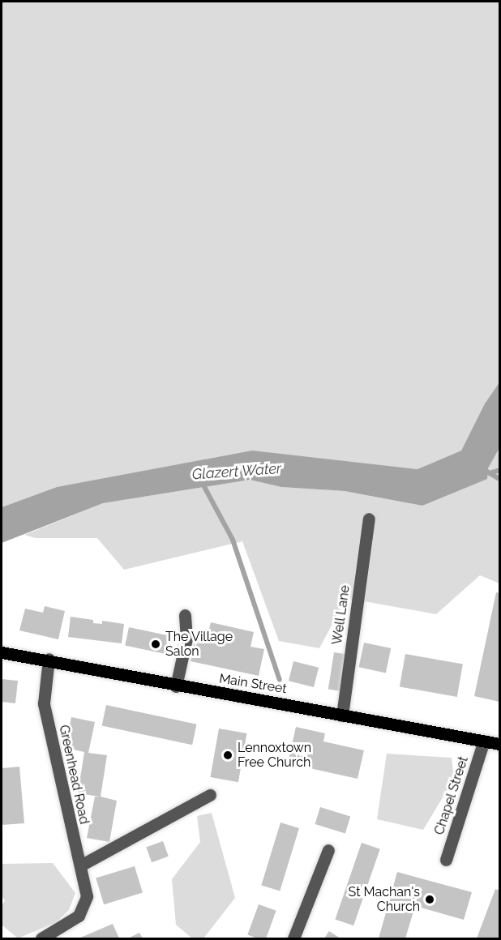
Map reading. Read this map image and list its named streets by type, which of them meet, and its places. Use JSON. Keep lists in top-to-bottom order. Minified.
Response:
{"streets":{"main road":["Main Street"],"street":["Well Lane","Greenhead Road","Chapel Street"]},"crossings":[["Well Lane","Main Street"],["Main Street","Greenhead Road"],["Main Street","Chapel Street"]],"water":["Glazert Water"],"places":["The Village Salon","Lennoxtown Free Church","St Machan's Church"]}
